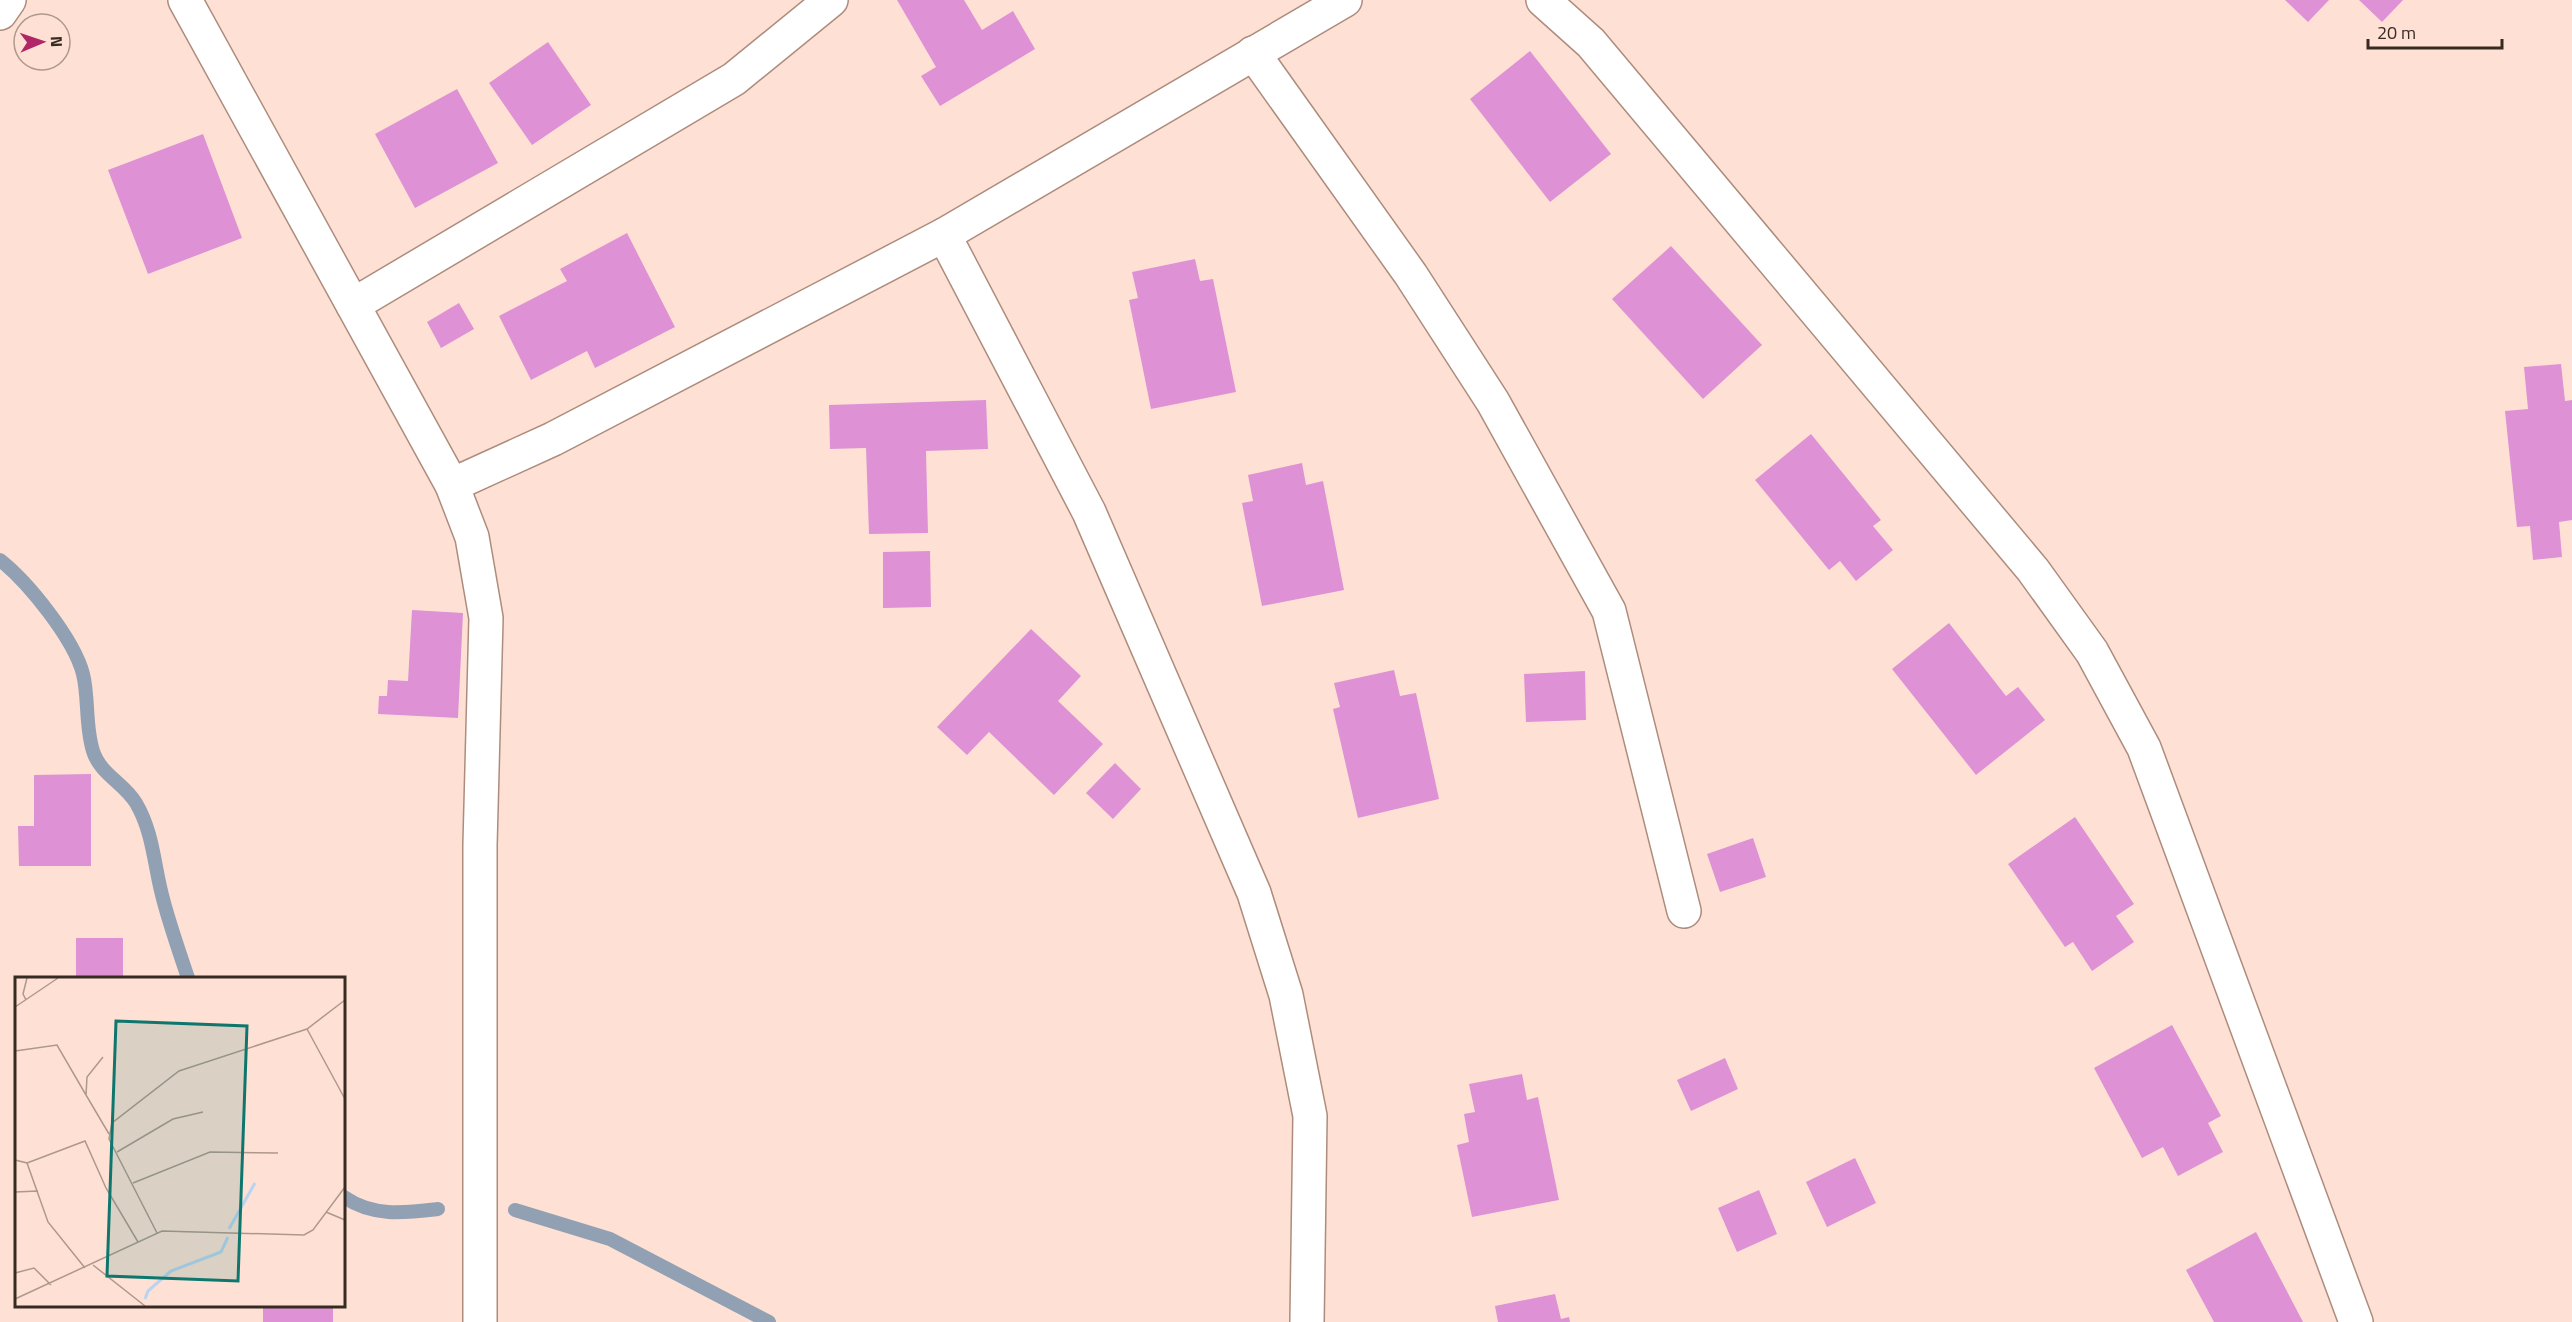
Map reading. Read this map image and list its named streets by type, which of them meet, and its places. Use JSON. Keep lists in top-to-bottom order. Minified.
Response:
{"scale_bar":"20 m","north":"right"}
